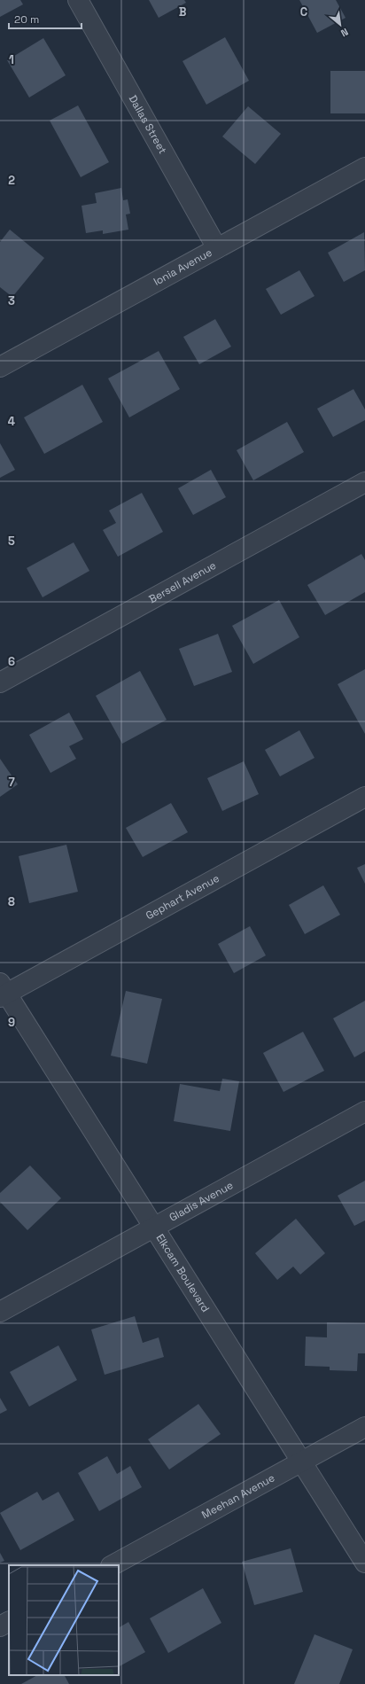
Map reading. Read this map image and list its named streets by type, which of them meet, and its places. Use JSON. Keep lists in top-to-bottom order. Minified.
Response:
{"streets":{"street":["Dallas Street","Ionia Avenue","Bersell Avenue","Gephart Avenue","Gladis Avenue","Elkcam Boulevard","Meehan Avenue"]},"crossings":[["Dallas Street","Ionia Avenue"],["Gephart Avenue","Elkcam Boulevard"],["Gladis Avenue","Elkcam Boulevard"],["Elkcam Boulevard","Meehan Avenue"]],"scale_bar":"20 m","north":"bottom right","grid":{"columns":["B","C"],"rows":["1","2","3","4","5","6","7","8","9"]}}
